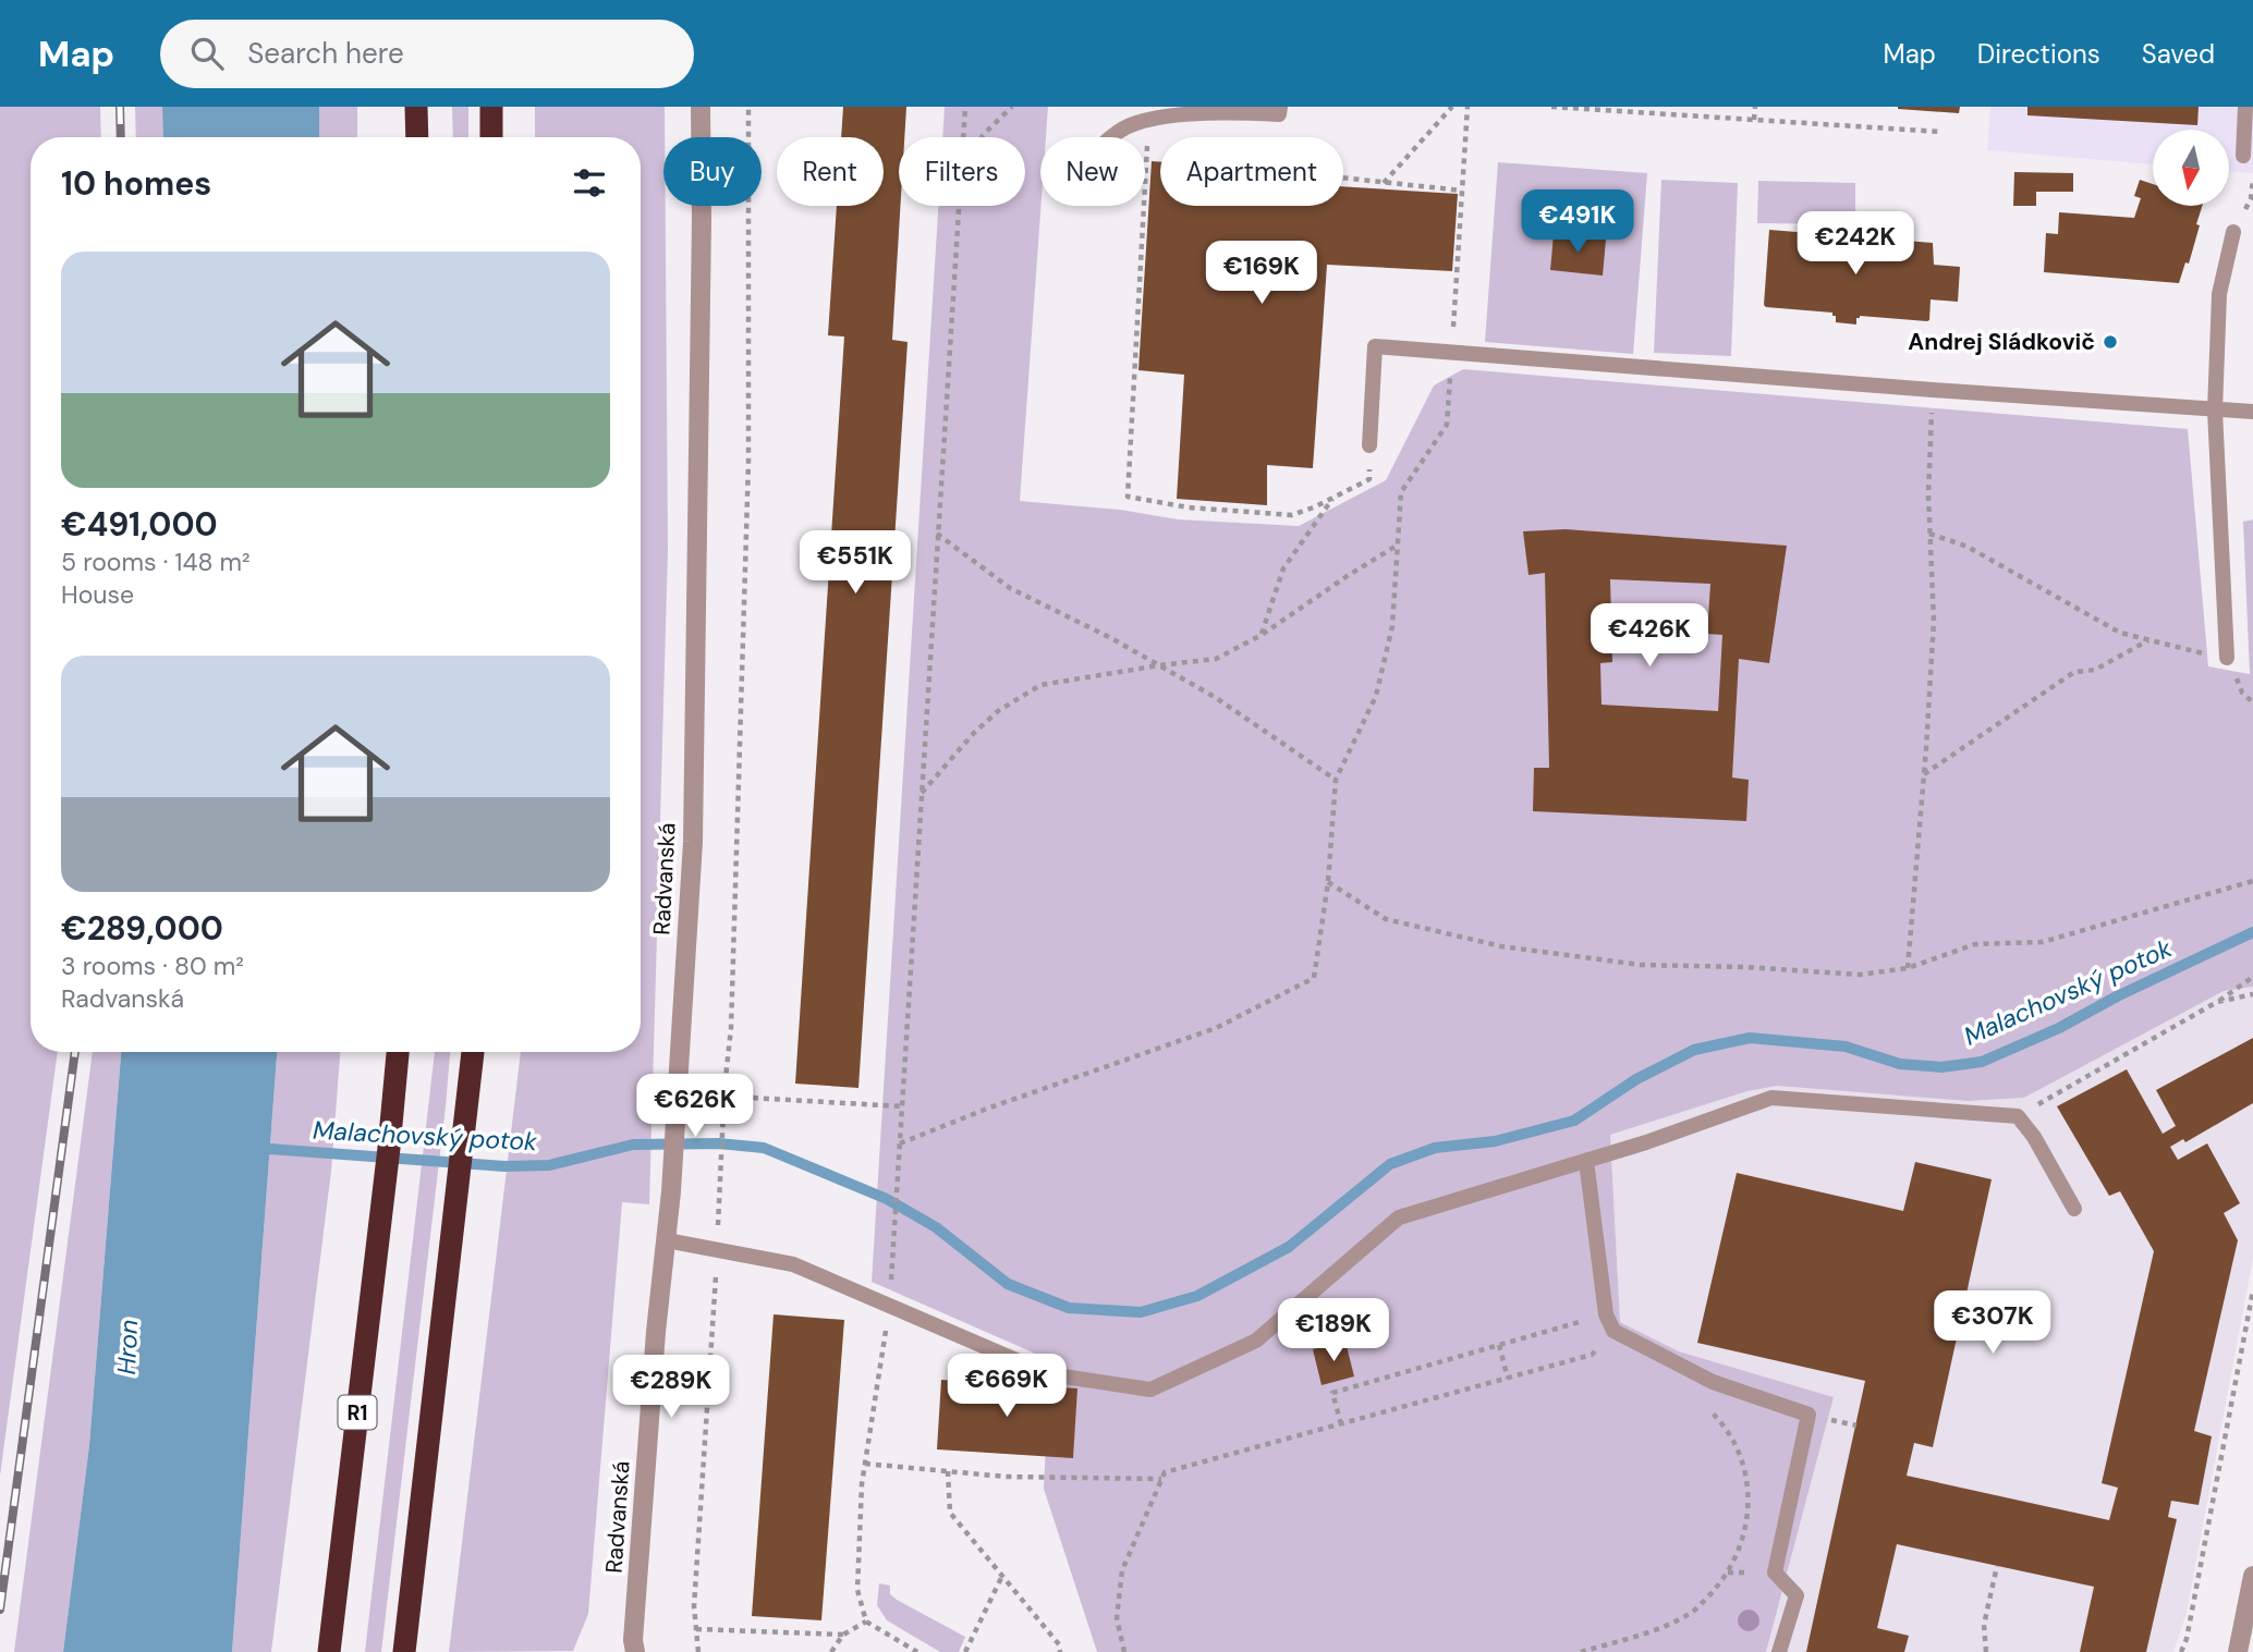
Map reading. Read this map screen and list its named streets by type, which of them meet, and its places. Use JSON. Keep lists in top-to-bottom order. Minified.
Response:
{"streets":{"highway":["R1"],"street":["Radvanská"]},"water":["Malachovský potok","Hron"],"places":["Andrej Sládkovič"],"north":"bottom","page":{"header":"Map","search":"Search here","nav":["Map","Directions","Saved"],"chip":["Buy","Rent","Filters","New","Apartment"],"heading":"10 homes","price":["€491K","€242K","€169K","€551K","€426K","€626K","€307K","€189K","€669K","€289K"],"list":[{"name":"€491,000","note":"5 rooms · 148 m² · House"},{"name":"€289,000","note":"3 rooms · 80 m² · Radvanská"}]}}
